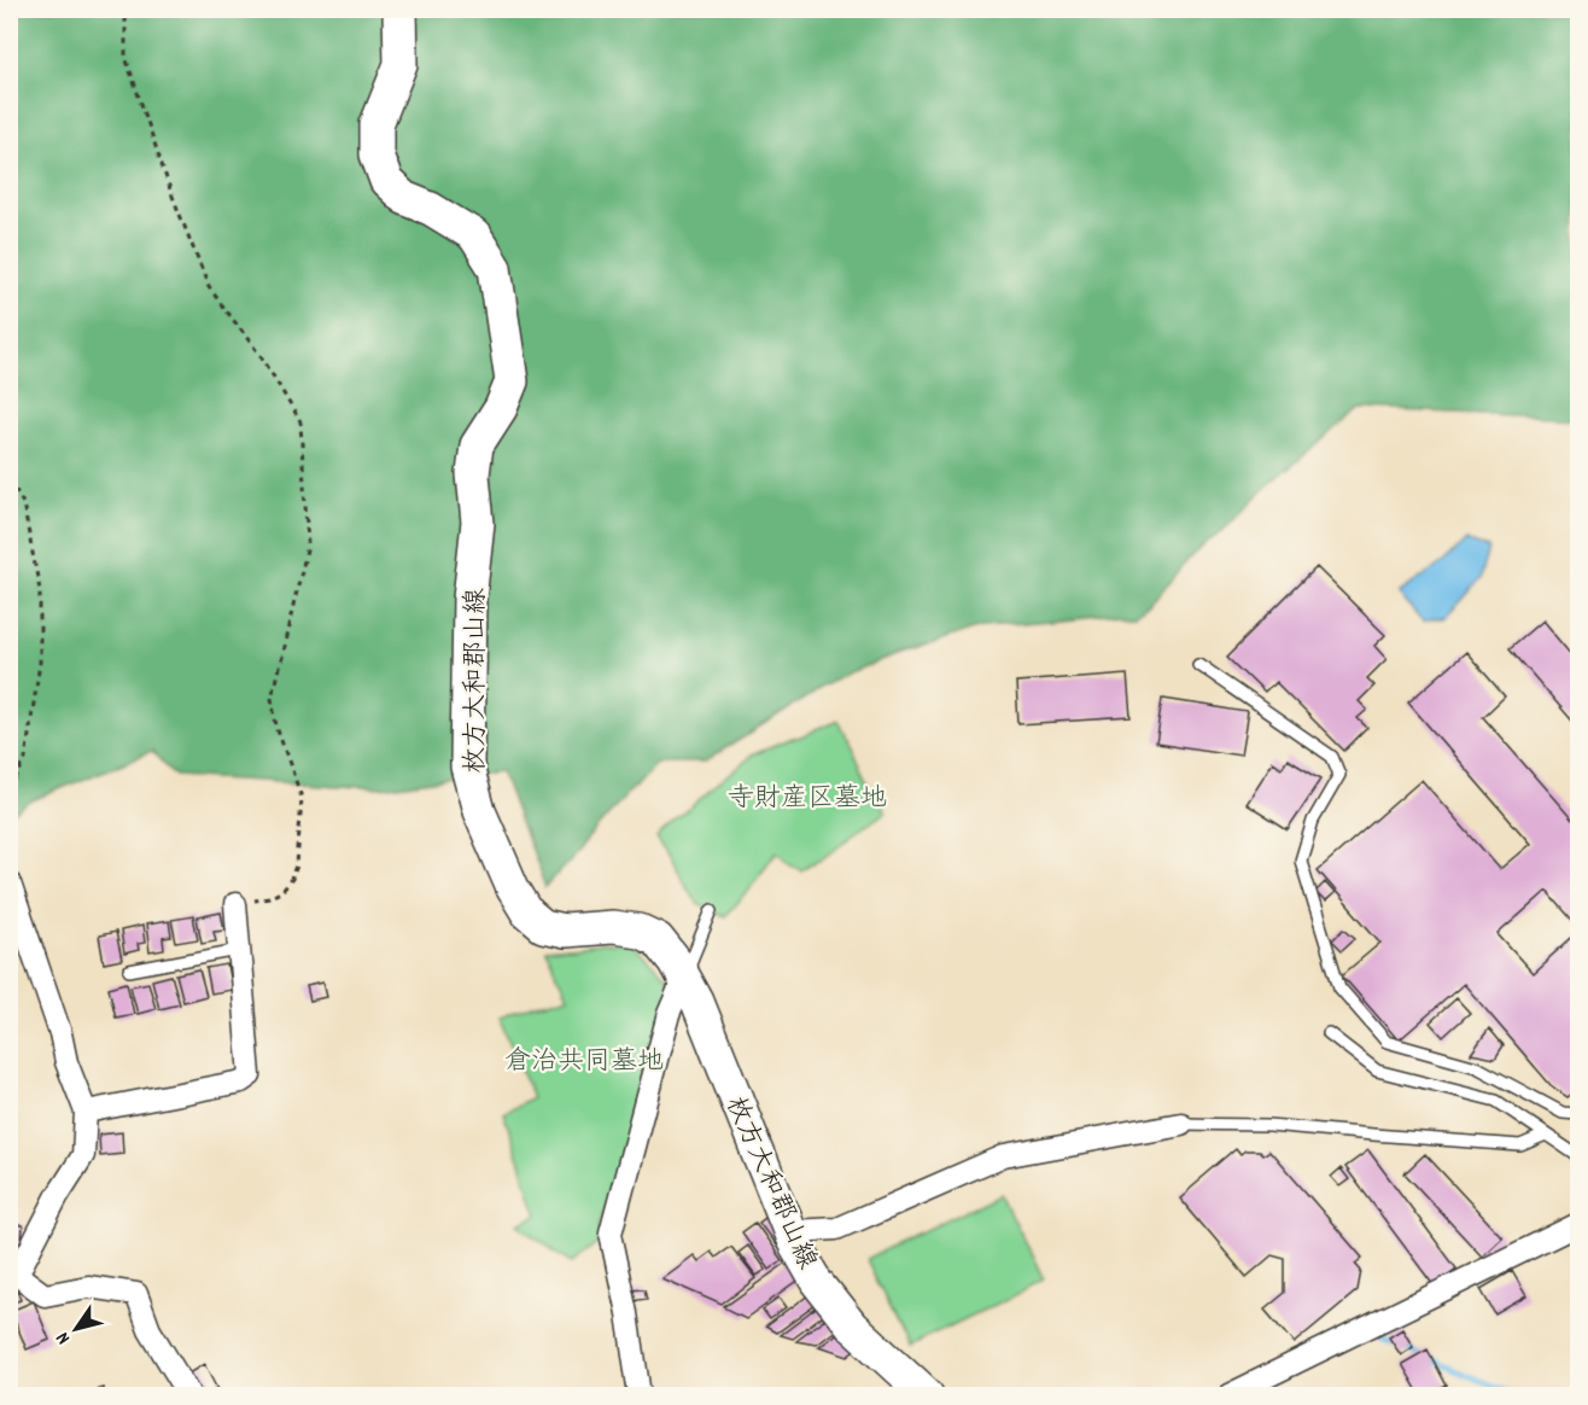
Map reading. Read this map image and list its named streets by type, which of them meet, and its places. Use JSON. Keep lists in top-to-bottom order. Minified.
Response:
{"streets":{"main road":["枚方大和郡山線"]},"parks":["寺財産区墓地","倉治共同墓地"],"north":"bottom left"}
